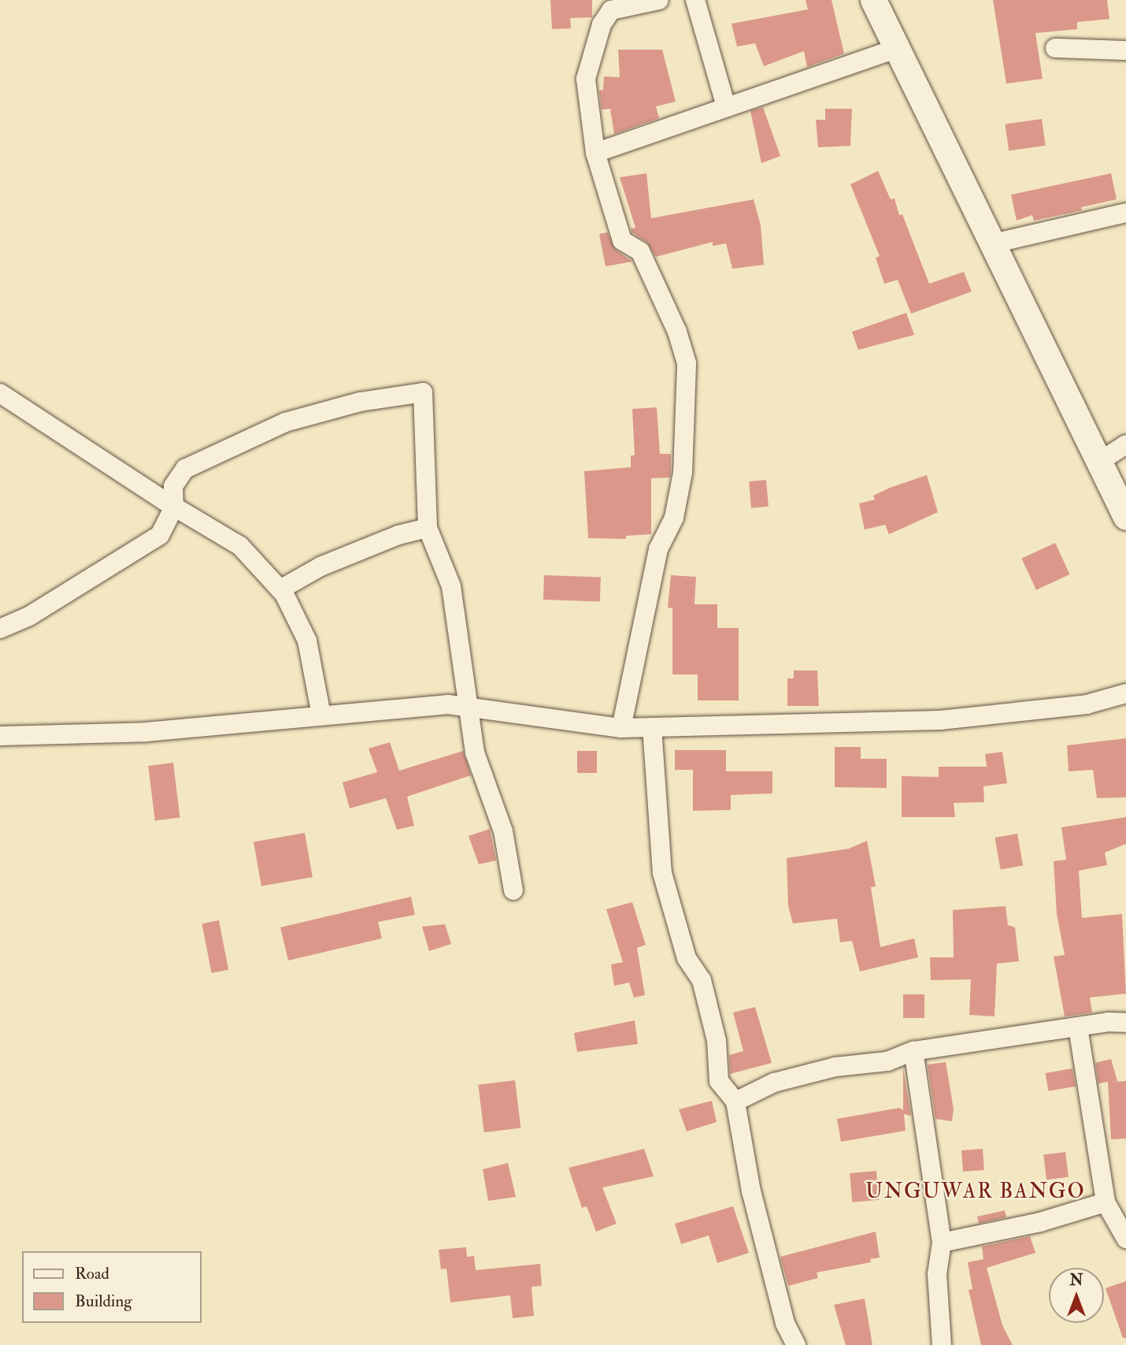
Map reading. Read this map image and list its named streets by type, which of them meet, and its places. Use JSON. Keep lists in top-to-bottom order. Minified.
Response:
{"districts":["UNGUWAR BANGO"],"legend":["Road","Building"],"north":"top"}
